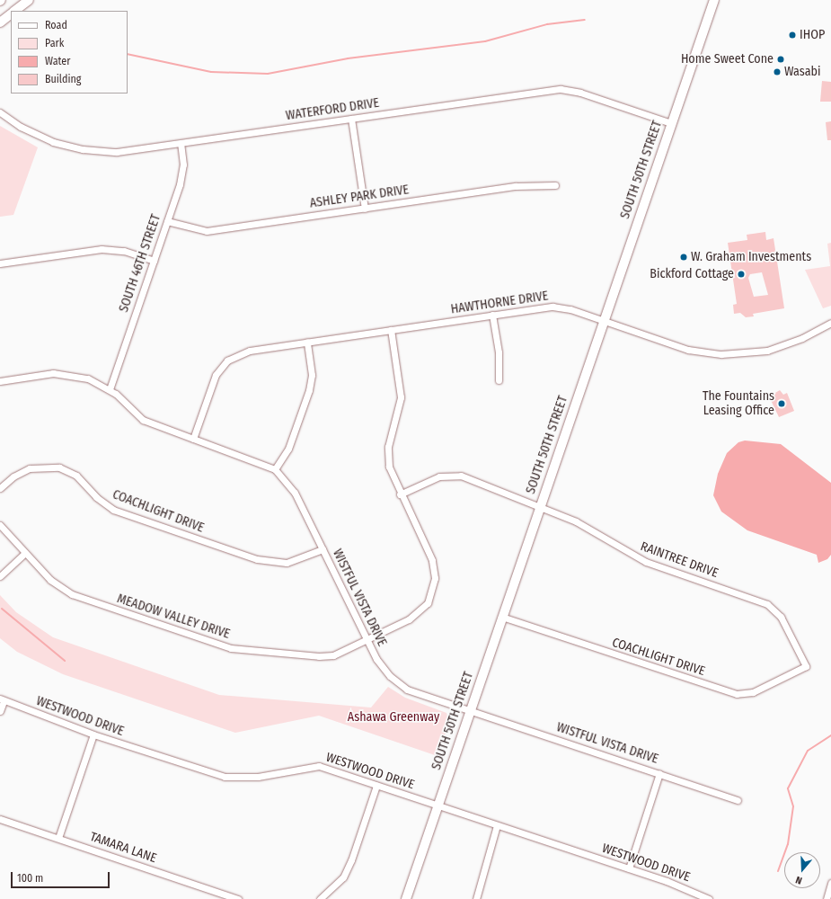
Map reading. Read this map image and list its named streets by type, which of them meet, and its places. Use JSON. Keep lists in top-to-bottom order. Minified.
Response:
{"streets":{"main road":["SOUTH 50TH STREET"],"street":["WATERFORD DRIVE","ASHLEY PARK DRIVE","SOUTH 46TH STREET","HAWTHORNE DRIVE","COACHLIGHT DRIVE","RAINTREE DRIVE","WISTFUL VISTA DRIVE","MEADOW VALLEY DRIVE","WESTWOOD DRIVE","TAMARA LANE"]},"crossings":[["WATERFORD DRIVE","SOUTH 50TH STREET"],["WATERFORD DRIVE","SOUTH 46TH STREET"],["SOUTH 50TH STREET","HAWTHORNE DRIVE"],["SOUTH 50TH STREET","COACHLIGHT DRIVE"],["SOUTH 50TH STREET","RAINTREE DRIVE"],["SOUTH 50TH STREET","WISTFUL VISTA DRIVE"],["SOUTH 50TH STREET","WESTWOOD DRIVE"],["ASHLEY PARK DRIVE","SOUTH 46TH STREET"],["SOUTH 46TH STREET","WISTFUL VISTA DRIVE"],["HAWTHORNE DRIVE","WISTFUL VISTA DRIVE"],["HAWTHORNE DRIVE","MEADOW VALLEY DRIVE"],["COACHLIGHT DRIVE","RAINTREE DRIVE"],["COACHLIGHT DRIVE","WISTFUL VISTA DRIVE"],["RAINTREE DRIVE","MEADOW VALLEY DRIVE"],["WISTFUL VISTA DRIVE","MEADOW VALLEY DRIVE"]],"parks":["Ashawa Greenway"],"places":["IHOP","Home Sweet Cone","Wasabi","W. Graham Investments","Bickford Cottage","The Fountains Leasing Office"],"legend":["Road","Park","Water","Building"],"scale_bar":"100 m","north":"bottom"}
